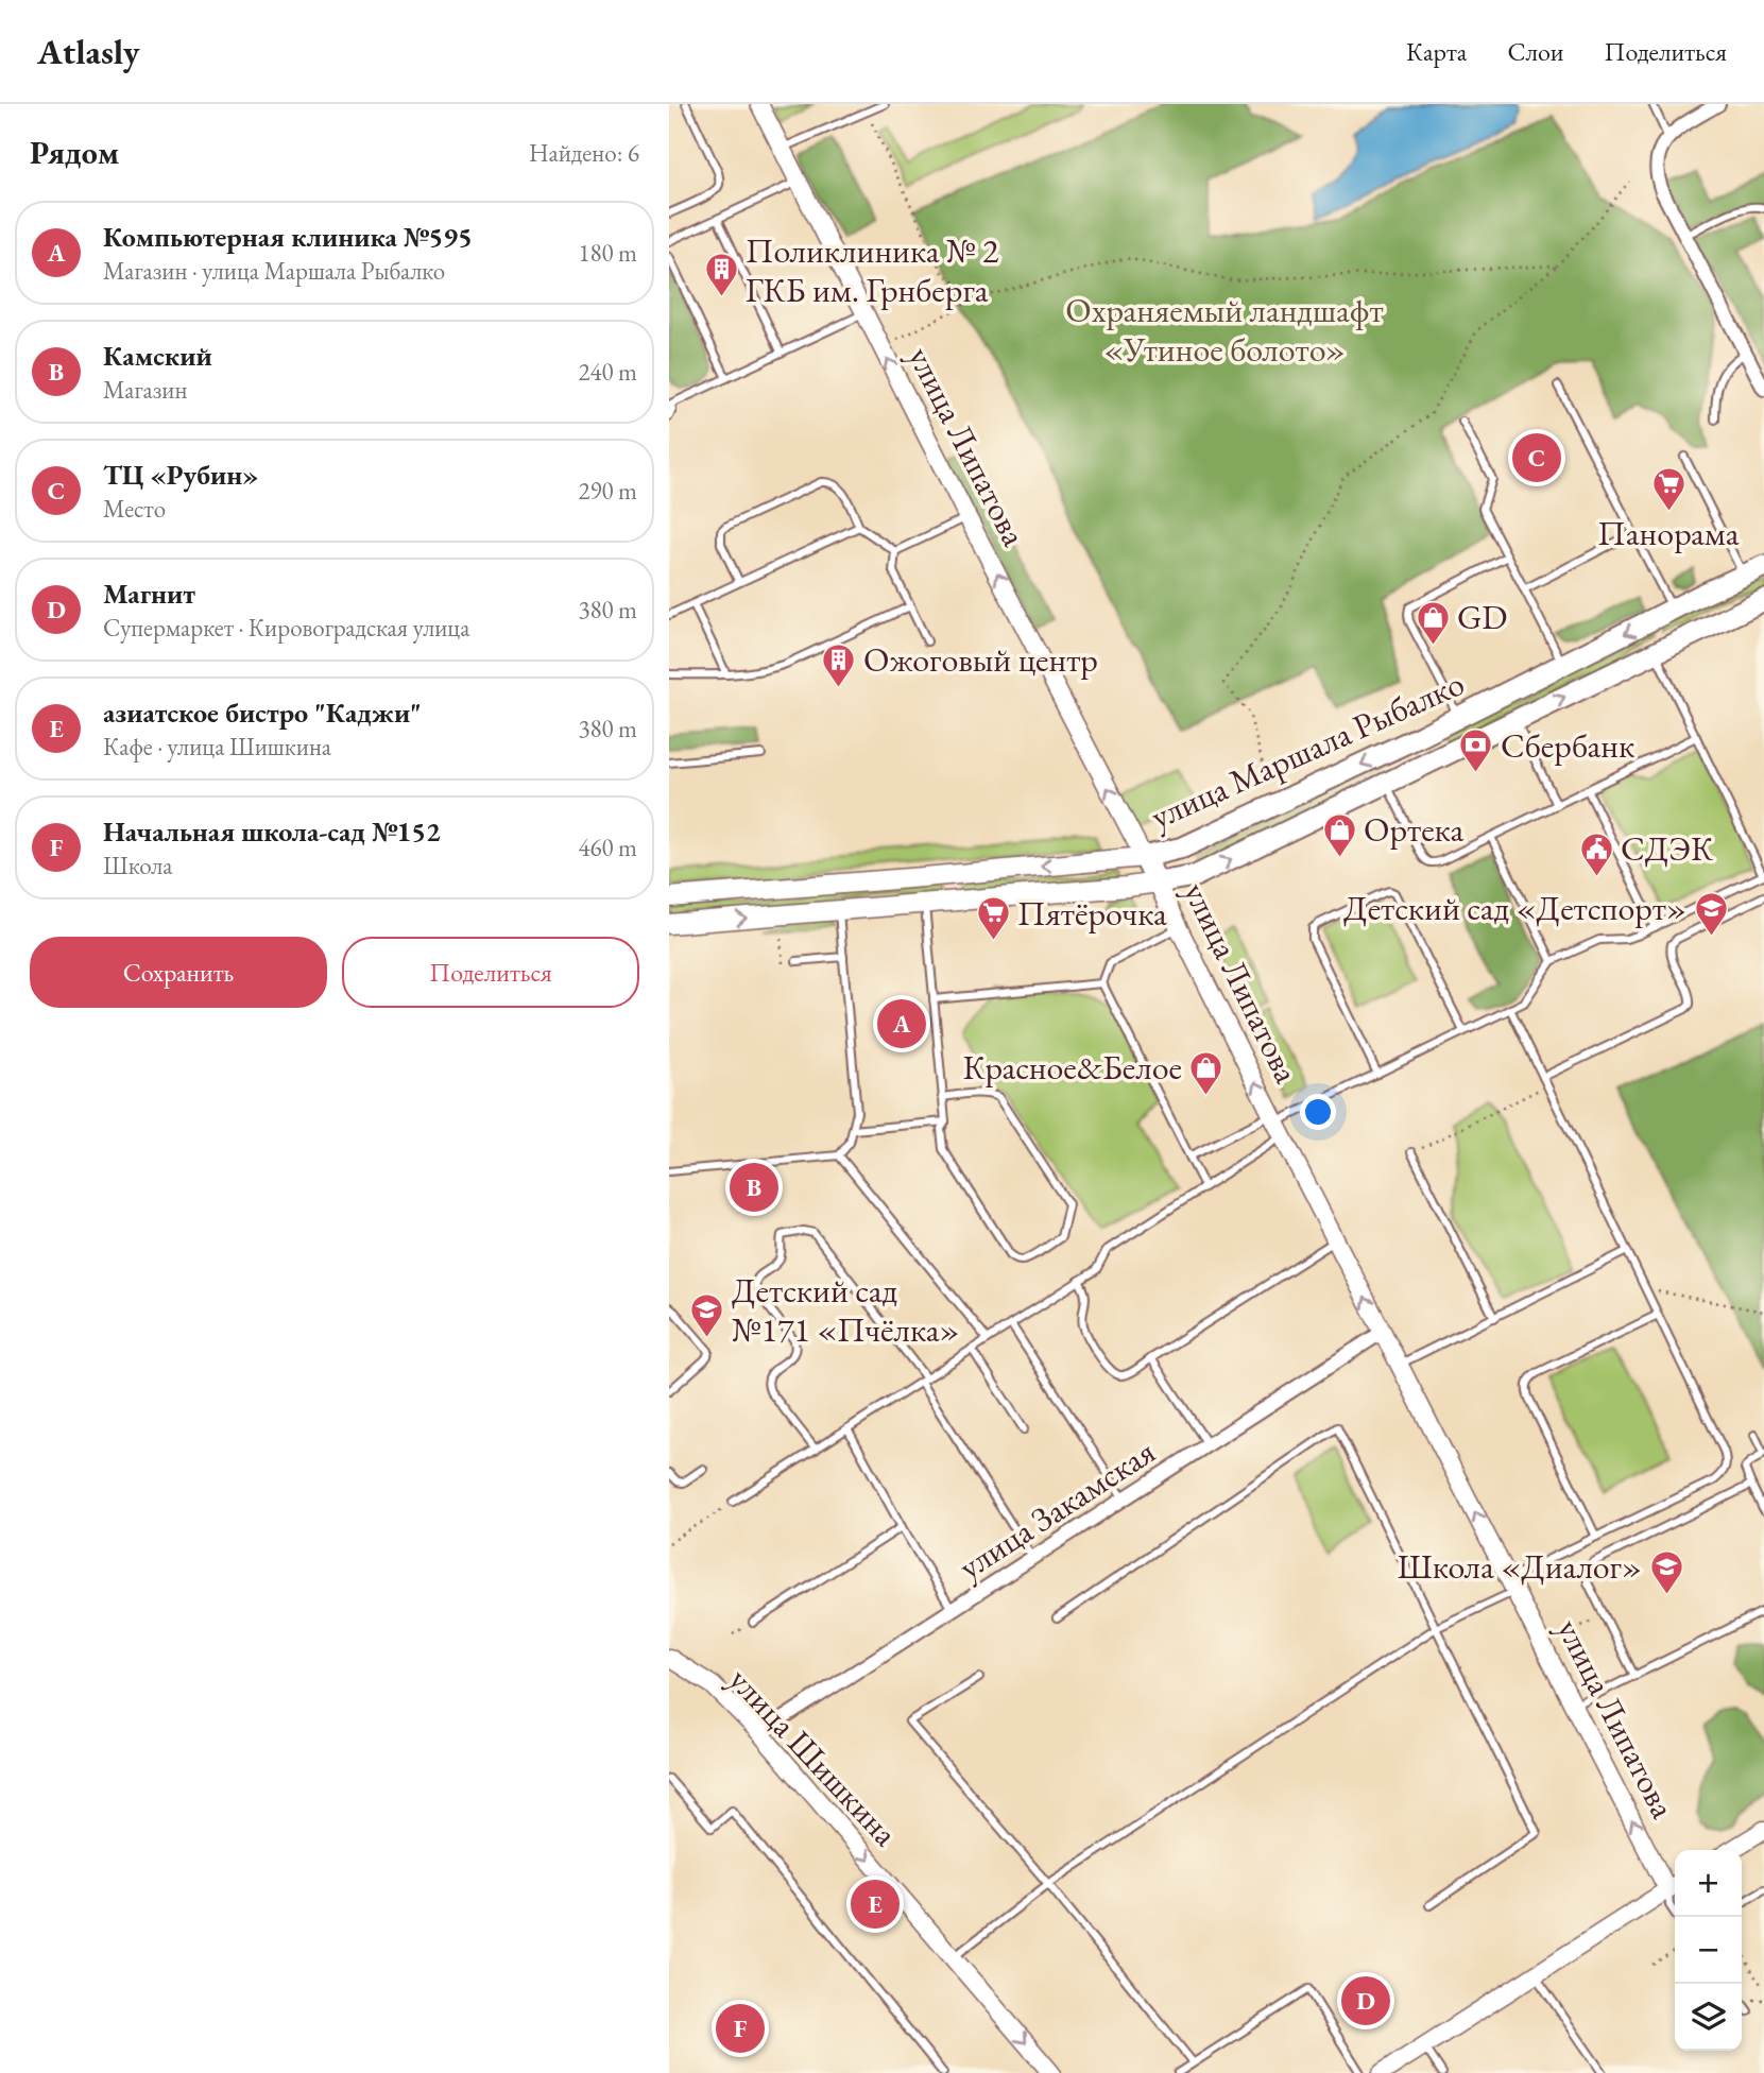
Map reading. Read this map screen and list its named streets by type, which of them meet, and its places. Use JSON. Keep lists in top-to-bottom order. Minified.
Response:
{"streets":{"main road":["улица Липатова","улица Маршала Рыбалко"],"street":["улица Закамская","улица Шишкина"]},"crossings":[["улица Липатова","улица Маршала Рыбалко"],["улица Липатова","улица Закамская"],["улица Закамская","улица Шишкина"]],"one_way":["улица Липатова","улица Шишкина"],"parks":["Охраняемый ландшафт «Утиное болото»"],"places":{"building":["Поликлиника № 2 ГКБ им. Грнберга","Ожоговый центр"],"supermarket":["Панорама","Пятёрочка"],"shop":["GD","Ортека","Красное&Белое"],"bank":["Сбербанк"],"public building":["СДЭК"],"school or university":["Детский сад «Детспорт»","Детский сад №171 «Пчёлка»","Школа «Диалог»"]},"page":{"header":"Atlasly","nav":["Карта","Слои","Поделиться"],"heading":["Рядом","Найдено: 6"],"list":[{"mark":"A","name":"Компьютерная клиника №595","note":"Магазин · улица Маршала Рыбалко","value":"180 m"},{"mark":"B","name":"Камский","note":"Магазин","value":"240 m"},{"mark":"C","name":"ТЦ «Рубин»","note":"Место","value":"290 m"},{"mark":"D","name":"Магнит","note":"Супермаркет · Кировоградская улица","value":"380 m"},{"mark":"E","name":"азиатское бистро \"Каджи\"","note":"Кафе · улица Шишкина","value":"380 m"},{"mark":"F","name":"Начальная школа-сад №152","note":"Школа","value":"460 m"}],"pins":["C","A","B","E","D","F"],"buttons":["Сохранить","Поделиться"],"map_buttons":["+","−"]}}
